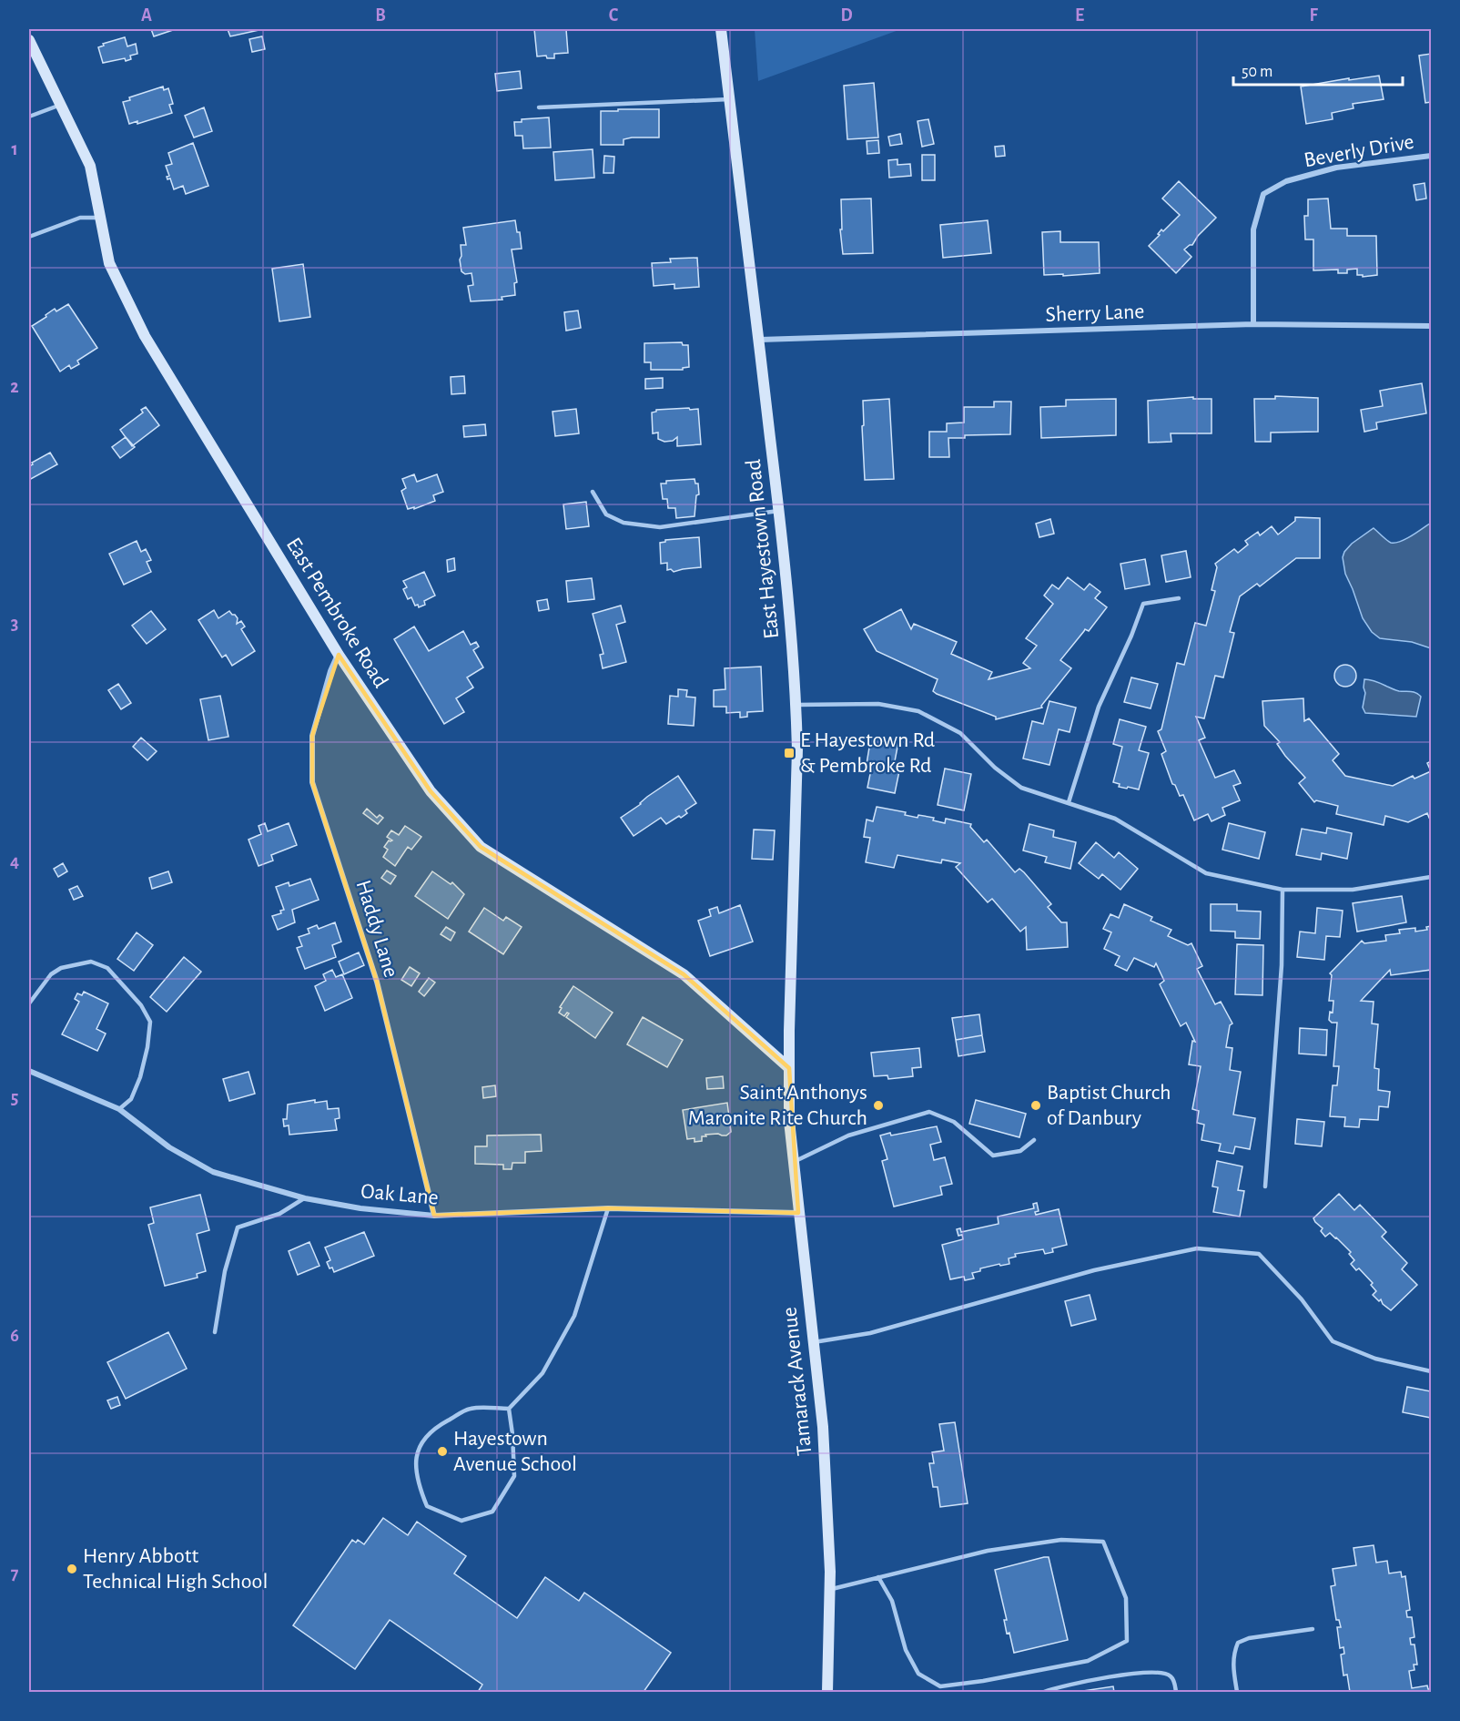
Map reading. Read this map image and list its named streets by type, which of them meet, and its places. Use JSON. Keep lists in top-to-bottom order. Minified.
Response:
{"streets":{"street":["Beverly Drive","Sherry Lane","East Hayestown Road","East Pembroke Road","Haddy Lane","Oak Lane","Tamarack Avenue"]},"crossings":[["Beverly Drive","Sherry Lane"],["Sherry Lane","East Hayestown Road"],["East Hayestown Road","East Pembroke Road"],["East Hayestown Road","Tamarack Avenue"],["East Pembroke Road","Haddy Lane"],["East Pembroke Road","Tamarack Avenue"],["Haddy Lane","Oak Lane"],["Oak Lane","Tamarack Avenue"]],"places":{"transit":["E Hayestown Rd & Pembroke Rd"],"other":["Saint Anthonys Maronite Rite Church","Baptist Church of Danbury","Hayestown Avenue School","Henry Abbott Technical High School"]},"scale_bar":"50 m","grid":{"columns":["A","B","C","D","E","F"],"rows":["1","2","3","4","5","6","7"]}}
